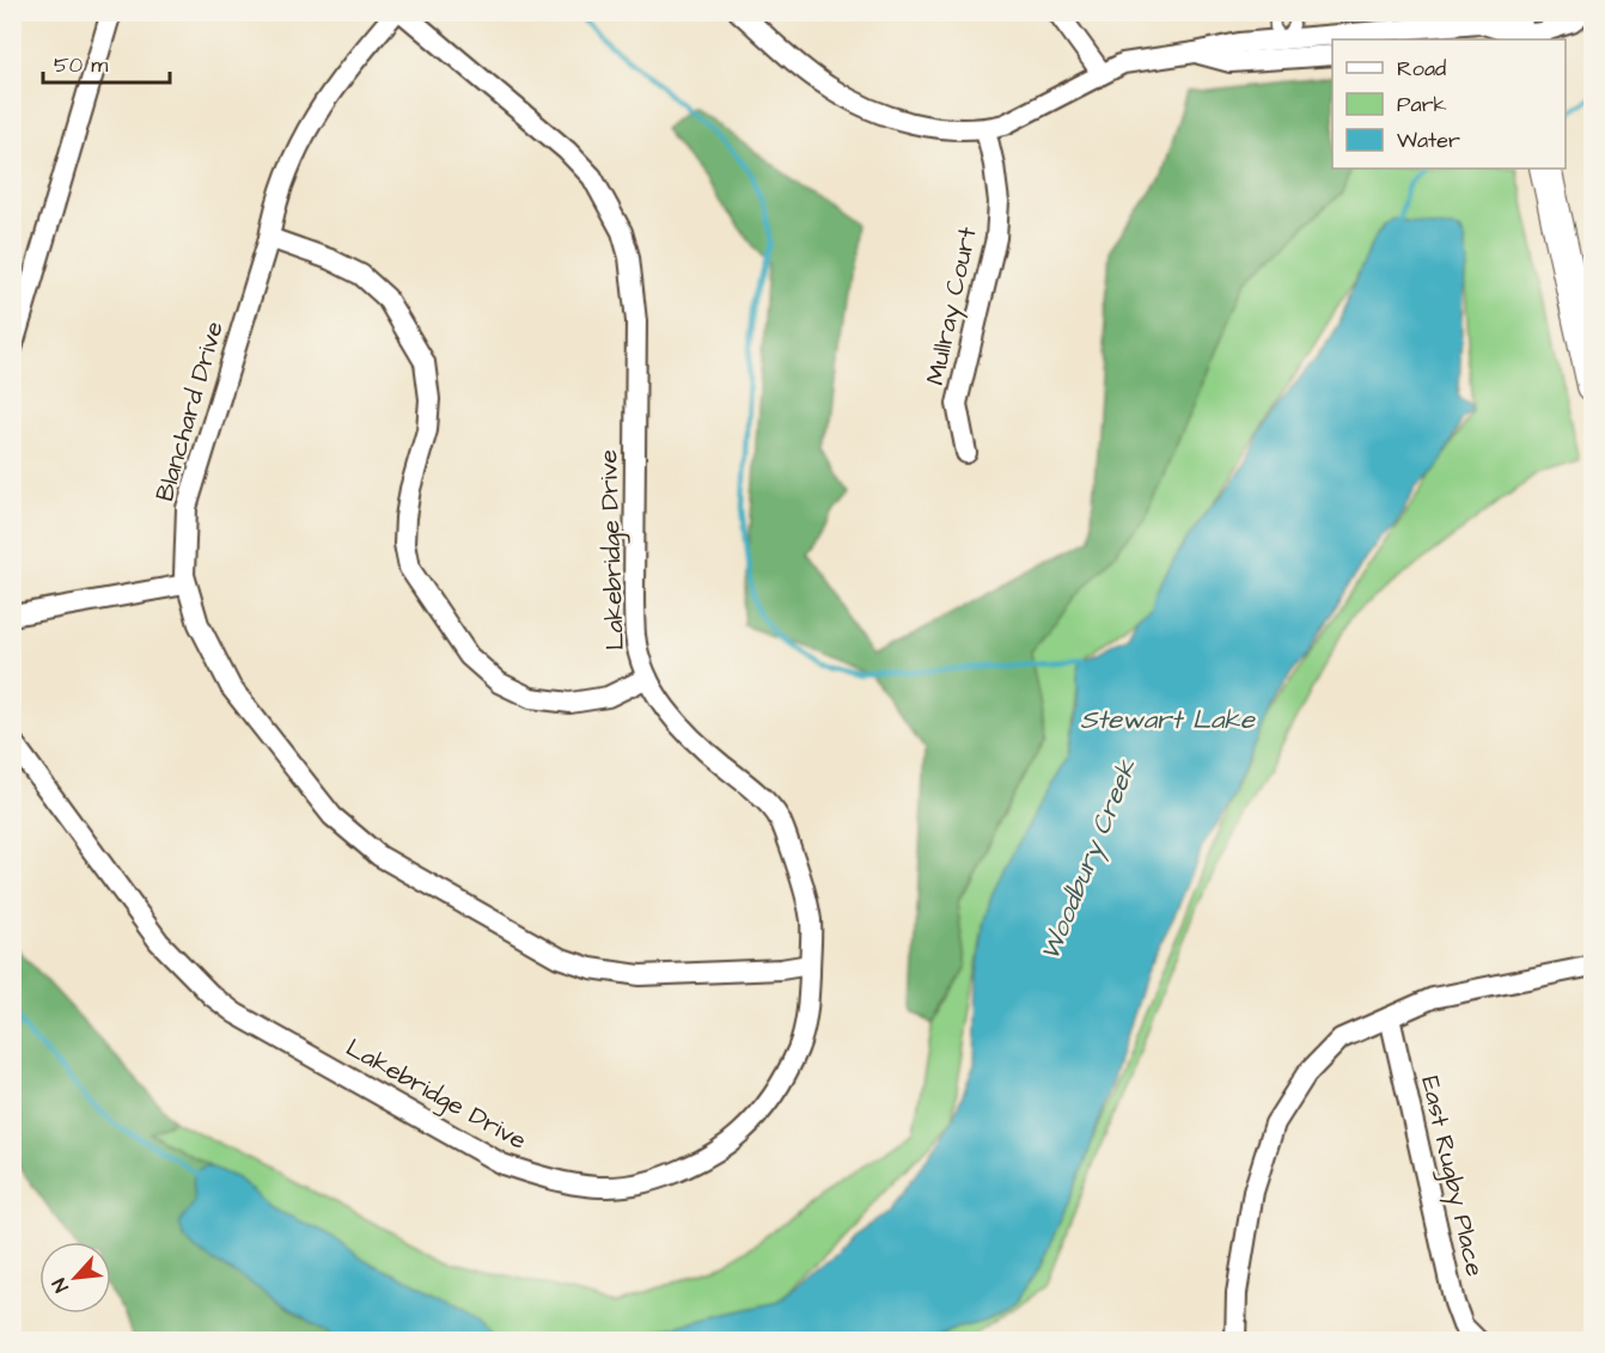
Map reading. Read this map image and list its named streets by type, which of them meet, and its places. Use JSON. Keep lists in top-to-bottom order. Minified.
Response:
{"streets":{"street":["Mullray Court","Blanchard Drive","Lakebridge Drive","East Rugby Place"]},"crossings":[["Blanchard Drive","Lakebridge Drive"]],"water":["Stewart Lake","Woodbury Creek"],"legend":["Road","Park","Water"],"scale_bar":"50 m","north":"bottom left"}
